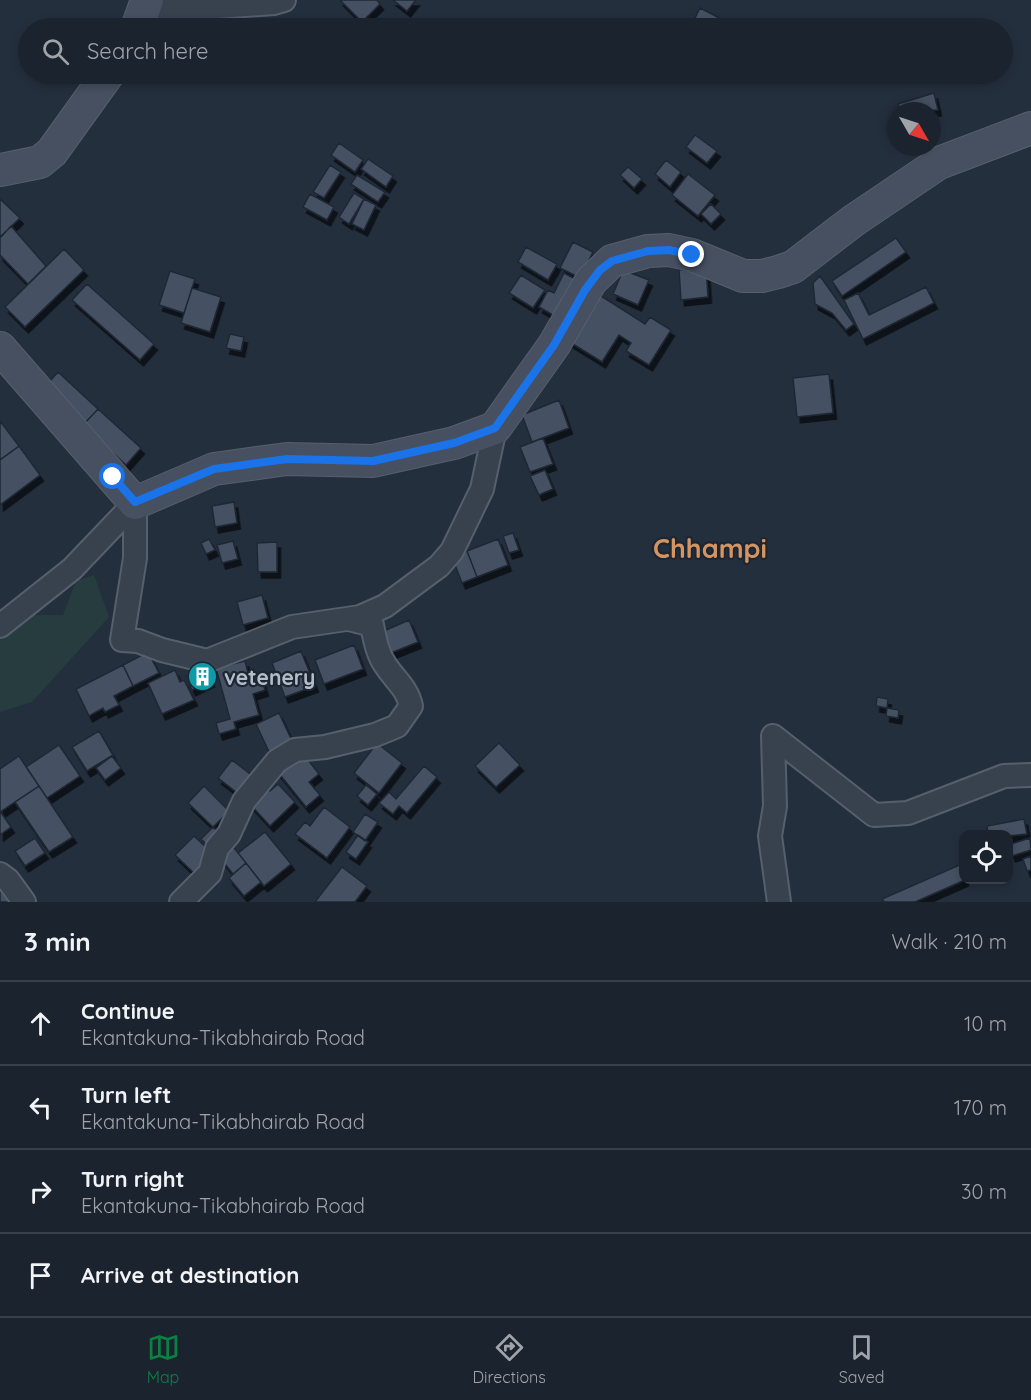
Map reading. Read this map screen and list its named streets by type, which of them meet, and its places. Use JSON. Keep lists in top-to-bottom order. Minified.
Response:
{"districts":["Chhampi"],"places":{"building":["vetenery"]},"north":"bottom right","page":{"search":"Search here","heading":["3 min","Walk · 210 m"],"list":[["Continue","Ekantakuna-Tikabhairab Road","10 m"],["Turn left","Ekantakuna-Tikabhairab Road","170 m"],["Turn right","Ekantakuna-Tikabhairab Road","30 m"],"Arrive at destination"],"nav":["Map","Directions","Saved"]}}
